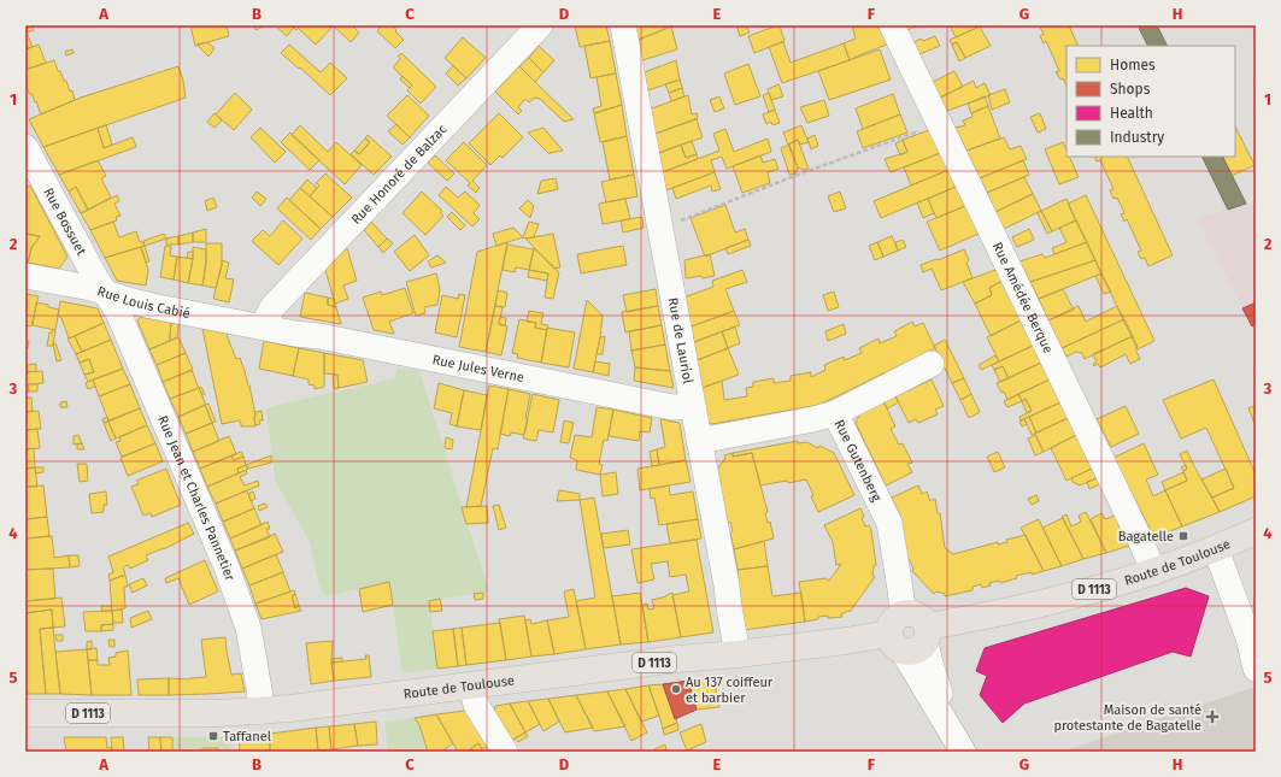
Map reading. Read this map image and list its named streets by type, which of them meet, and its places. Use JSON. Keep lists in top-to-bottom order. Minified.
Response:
{"streets":{"main road":["Route de Toulouse","D 1113"],"street":["Rue Honoré de Balzac","Rue Bossuet","Rue Amédée Berque","Rue Louis Cabié","Rue de Lauriol","Rue Jules Verne","Rue Gutenberg","Rue Jean et Charles Pannetier"]},"crossings":[["Rue Honoré de Balzac","Rue Louis Cabié"],["Rue Honoré de Balzac","Rue Jules Verne"],["Rue Bossuet","Rue Louis Cabié"],["Rue Bossuet","Rue Jean et Charles Pannetier"],["Rue Amédée Berque","Route de Toulouse"],["Rue Louis Cabié","Rue Jules Verne"],["Rue Louis Cabié","Rue Jean et Charles Pannetier"],["Rue de Lauriol","Rue Jules Verne"],["Rue de Lauriol","Rue Gutenberg"],["Rue de Lauriol","Route de Toulouse"],["Rue Gutenberg","Route de Toulouse"],["Rue Jean et Charles Pannetier","Route de Toulouse"]],"places":{"transit":["Bagatelle","Taffanel"],"other":["Au 137 coiffeur et barbier"],"health":["Maison de santé protestante de Bagatelle"]},"legend":["Homes","Shops","Health","Industry"],"grid":{"columns":["A","B","C","D","E","F","G","H"],"rows":["1","2","3","4","5"]}}
